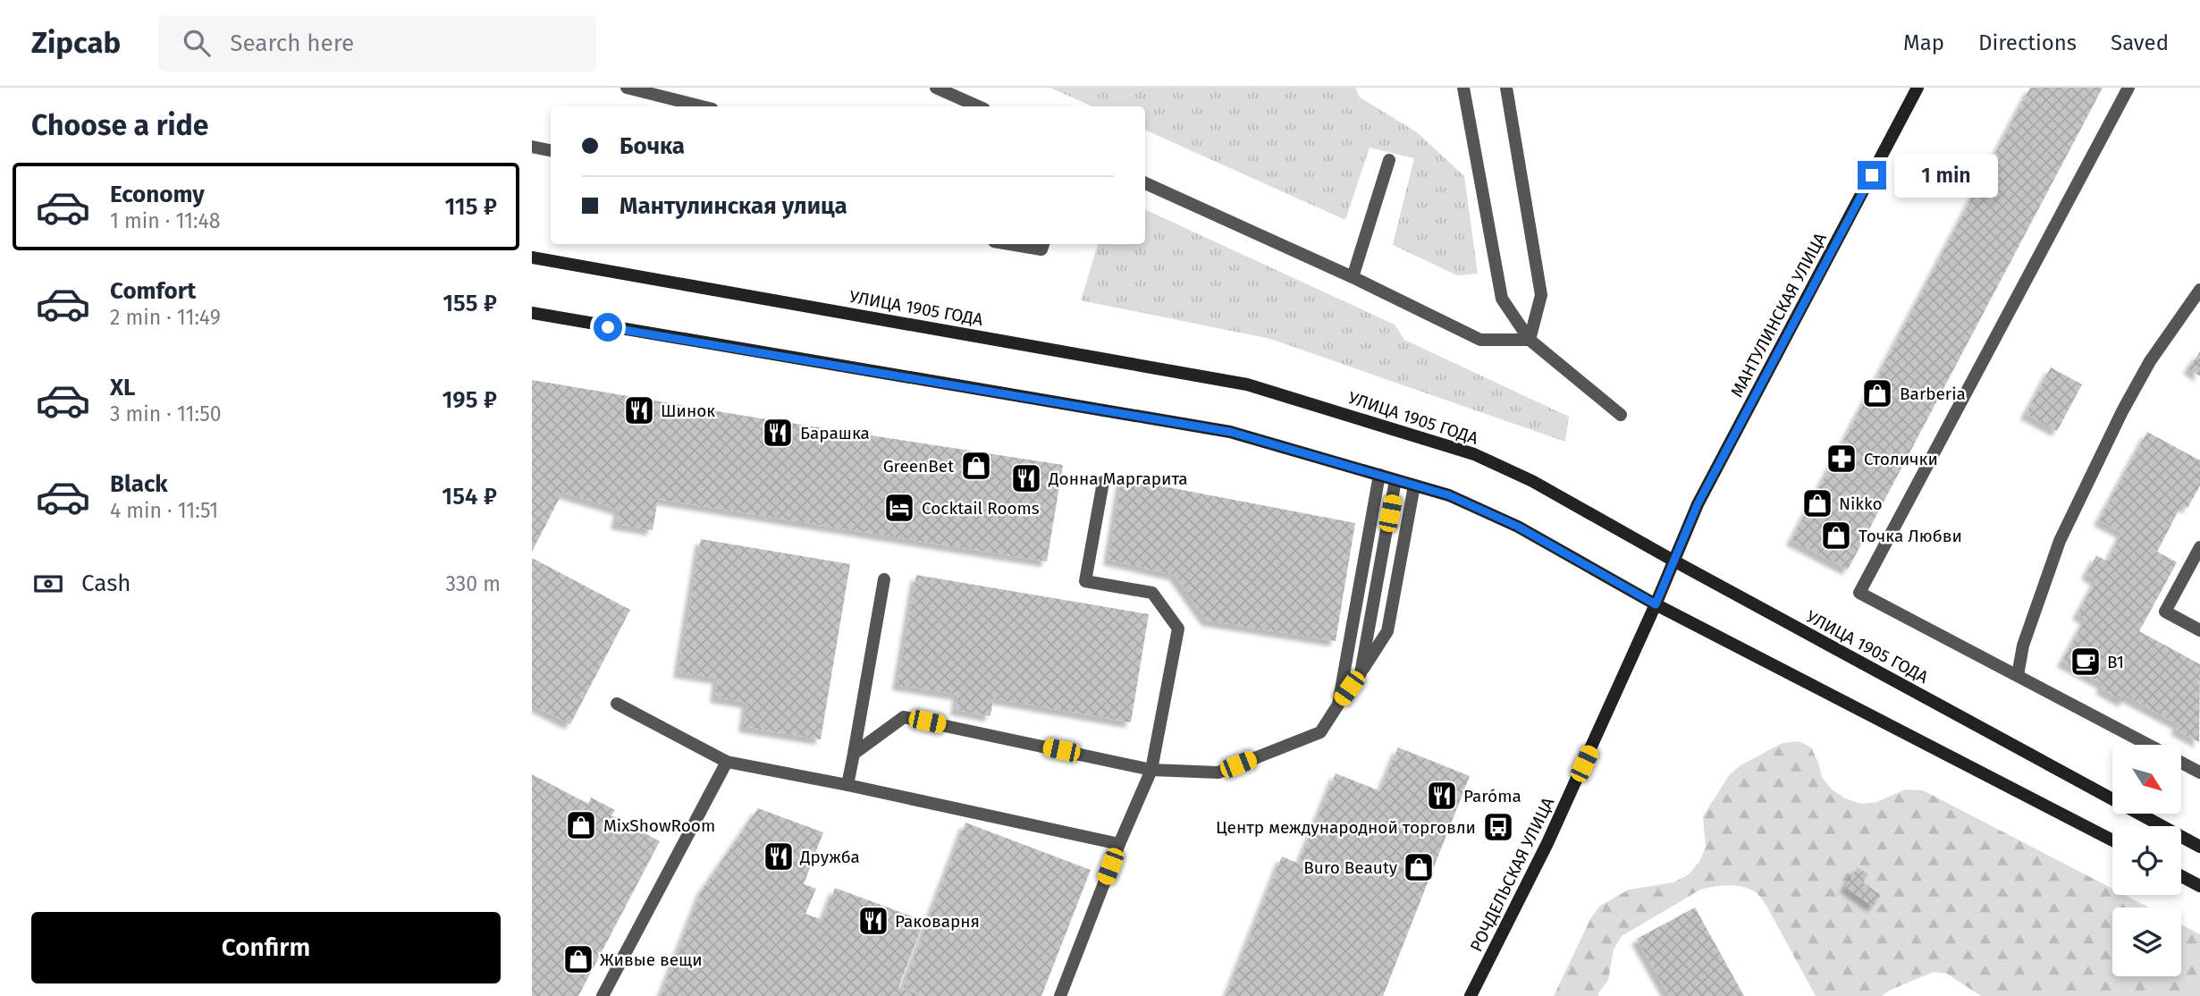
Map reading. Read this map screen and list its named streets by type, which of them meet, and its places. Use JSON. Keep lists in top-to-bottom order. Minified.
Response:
{"streets":{"main road":["УЛИЦА 1905 ГОДА","МАНТУЛИНСКАЯ УЛИЦА","РОЧДЕЛЬСКАЯ УЛИЦА"]},"crossings":[["УЛИЦА 1905 ГОДА","МАНТУЛИНСКАЯ УЛИЦА"],["УЛИЦА 1905 ГОДА","РОЧДЕЛЬСКАЯ УЛИЦА"],["МАНТУЛИНСКАЯ УЛИЦА","РОЧДЕЛЬСКАЯ УЛИЦА"]],"places":{"shop":["Barberia","GreenBet","Nikko","Точка Любви","MixShowRoom","Buro Beauty","Живые вещи"],"restaurant":["Шинок","Барашка","Донна Маргарита","Paróma","Дружба","Раковарня"],"pharmacy":["Столички"],"hotel":["Cocktail Rooms"],"cafe":["B1"],"bus stop":["Центр международной торговли"]},"north":"bottom right","page":{"header":"Zipcab","search":"Search here","nav":["Map","Directions","Saved"],"heading":"Choose a ride","banner":["Бочка","Мантулинская улица"],"bubble":"1 min","list":[{"name":"Economy","note":"1 min · 11:48","value":"115 ₽"},{"name":"Comfort","note":"2 min · 11:49","value":"155 ₽"},{"name":"XL","note":"3 min · 11:50","value":"195 ₽"},{"name":"Black","note":"4 min · 11:51","value":"154 ₽"}],"pay":["Cash","330 m"],"buttons":"Confirm"}}
